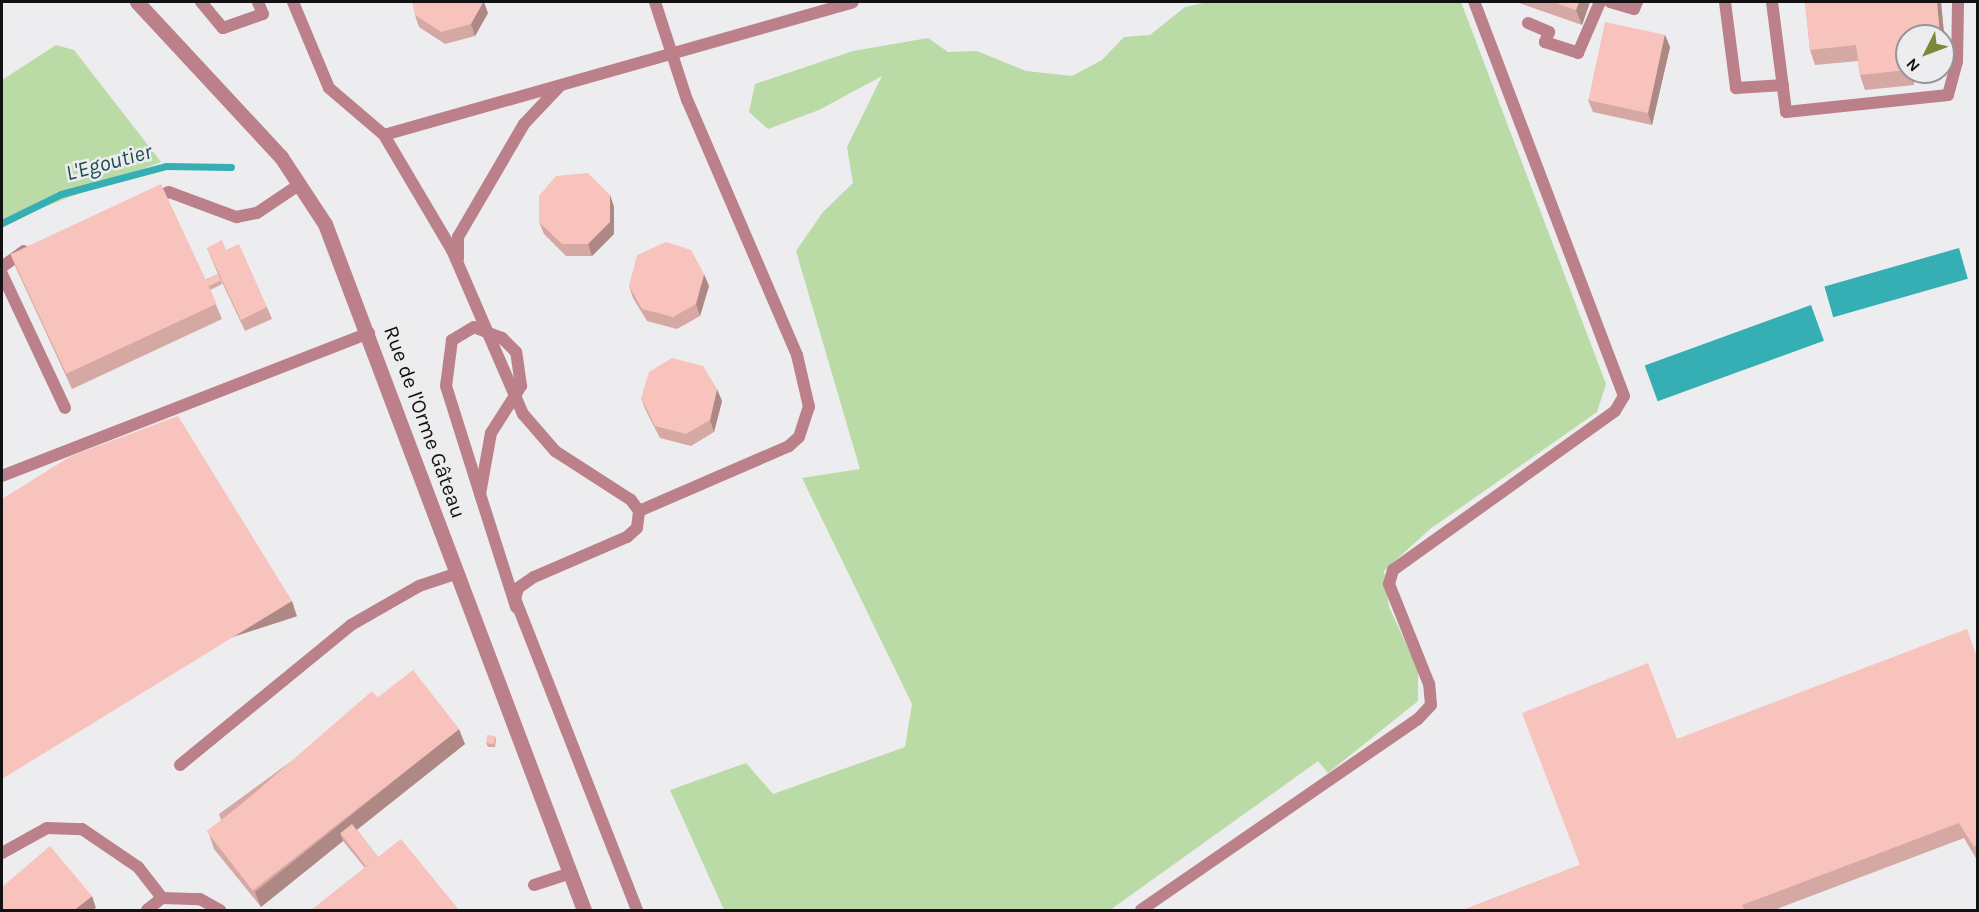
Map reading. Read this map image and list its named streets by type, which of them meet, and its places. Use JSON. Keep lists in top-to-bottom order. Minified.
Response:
{"streets":{"street":["Rue de l'Orme Gâteau"]},"water":["L'Egoutier"],"north":"bottom left"}
